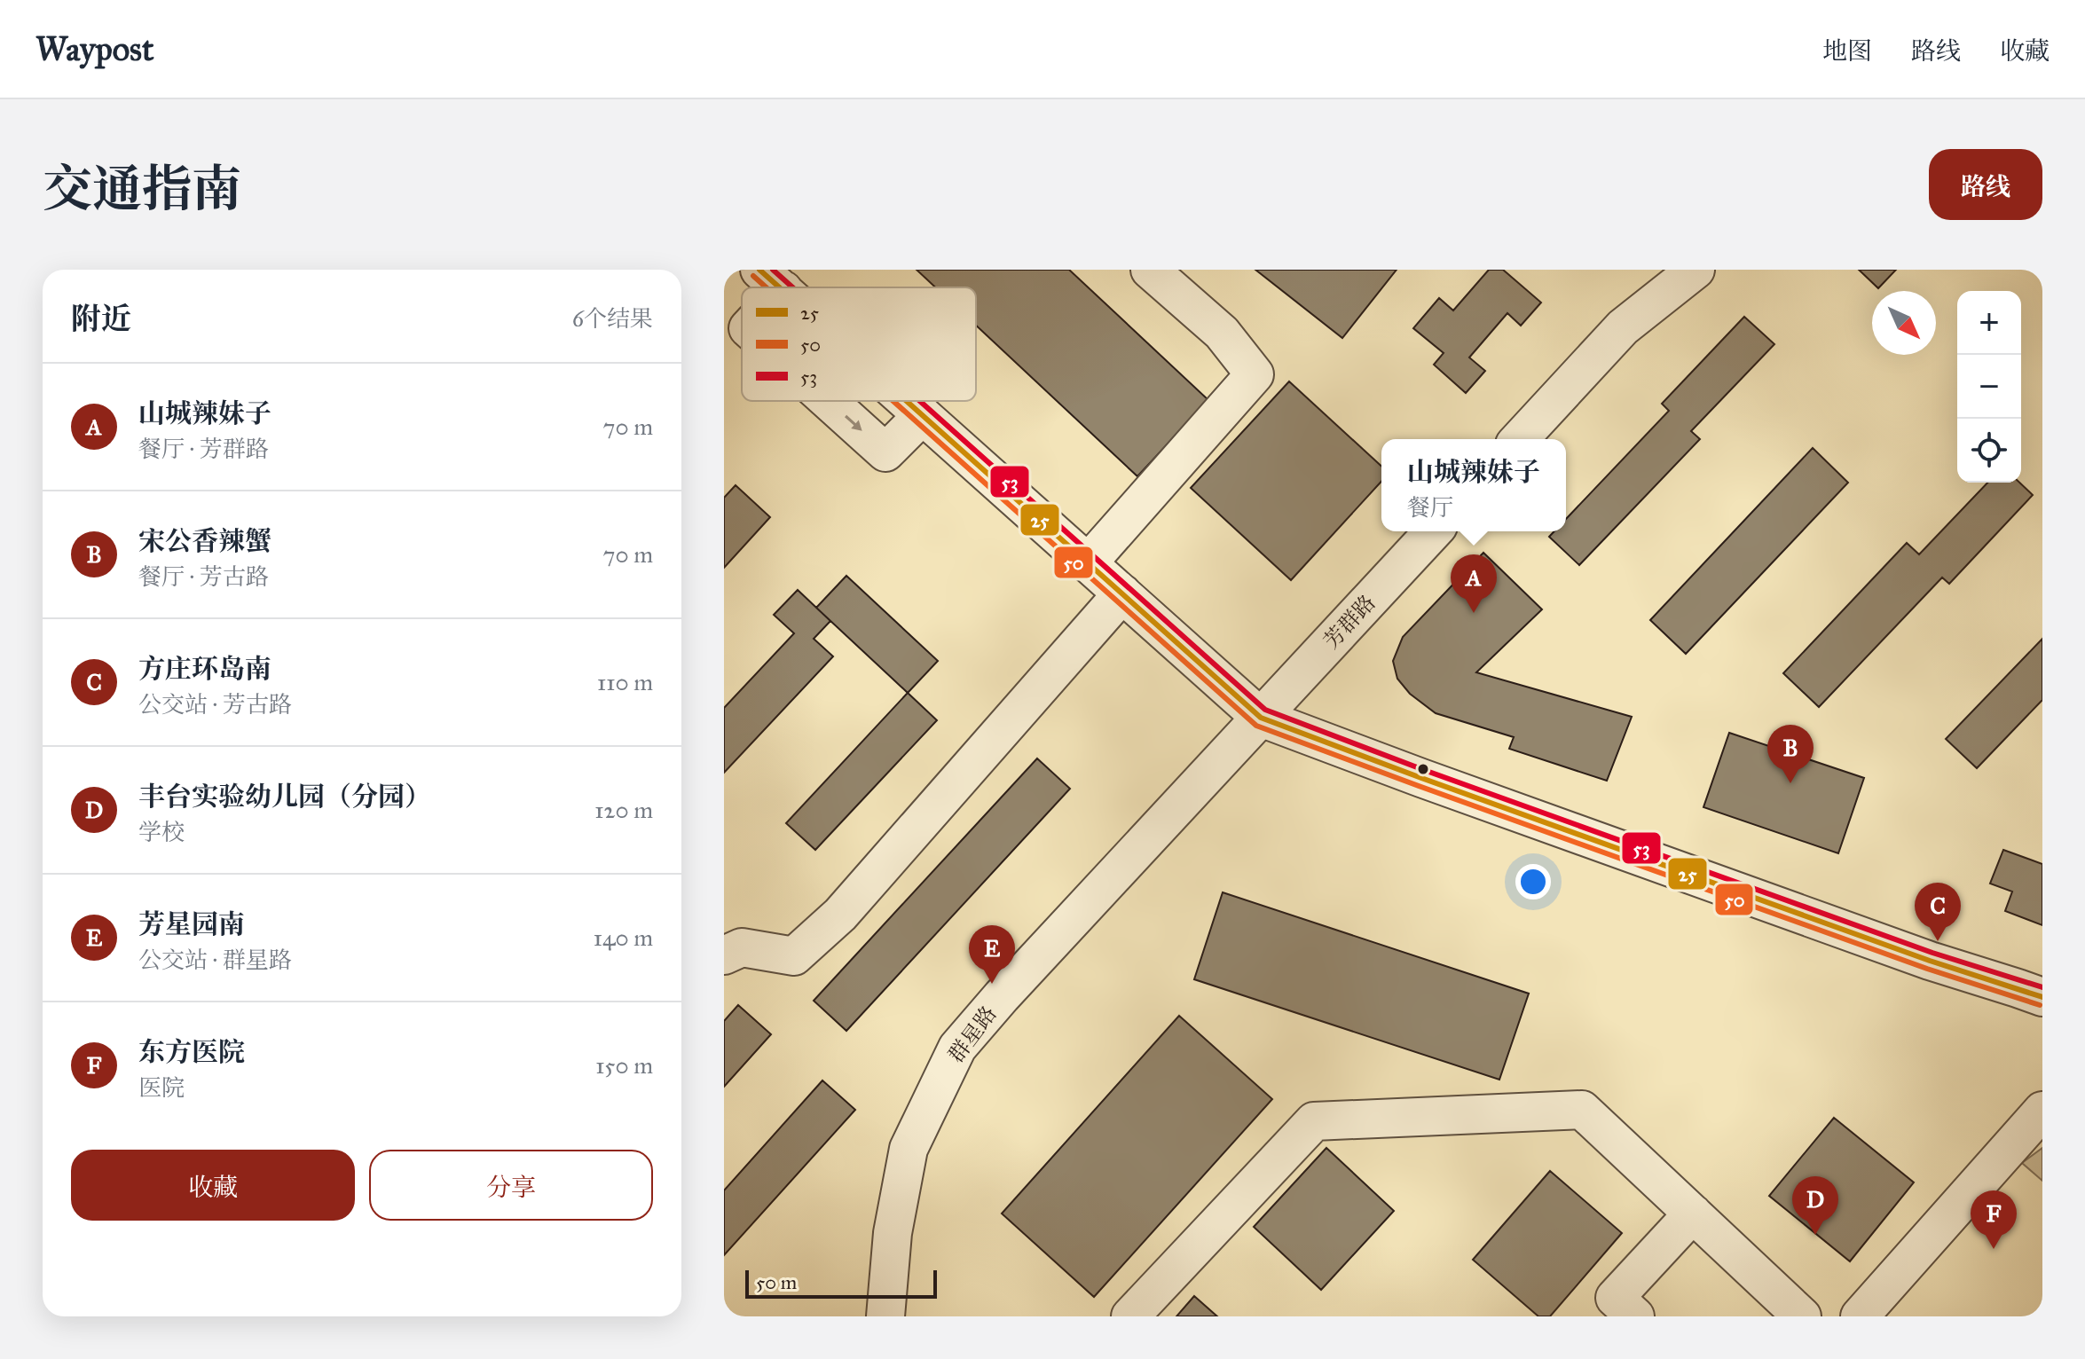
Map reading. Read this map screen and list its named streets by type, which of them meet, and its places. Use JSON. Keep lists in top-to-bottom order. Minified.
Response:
{"streets":{"street":["芳群路","群星路"]},"crossings":[["芳群路","群星路"]],"lines":["transit line 25","transit line 53","transit line 50"],"legend":["25","50","53"],"scale_bar":"50 m","north":"bottom right","page":{"header":"Waypost","nav":["地图","路线","收藏"],"title":"交通指南","buttons":["路线",["收藏","分享"]],"heading":["附近","6个结果"],"map_buttons":["+","−"],"list":[{"mark":"A","name":"山城辣妹子","note":"餐厅 · 芳群路","value":"70 m"},{"mark":"B","name":"宋公香辣蟹","note":"餐厅 · 芳古路","value":"70 m"},{"mark":"C","name":"方庄环岛南","note":"公交站 · 芳古路","value":"110 m"},{"mark":"D","name":"丰台实验幼儿园（分园）","note":"学校","value":"120 m"},{"mark":"E","name":"芳星园南","note":"公交站 · 群星路","value":"140 m"},{"mark":"F","name":"东方医院","note":"医院","value":"150 m"}],"popup":["山城辣妹子","餐厅"],"pins":["A","B","C","E","D","F"],"scale":"50 m"}}
